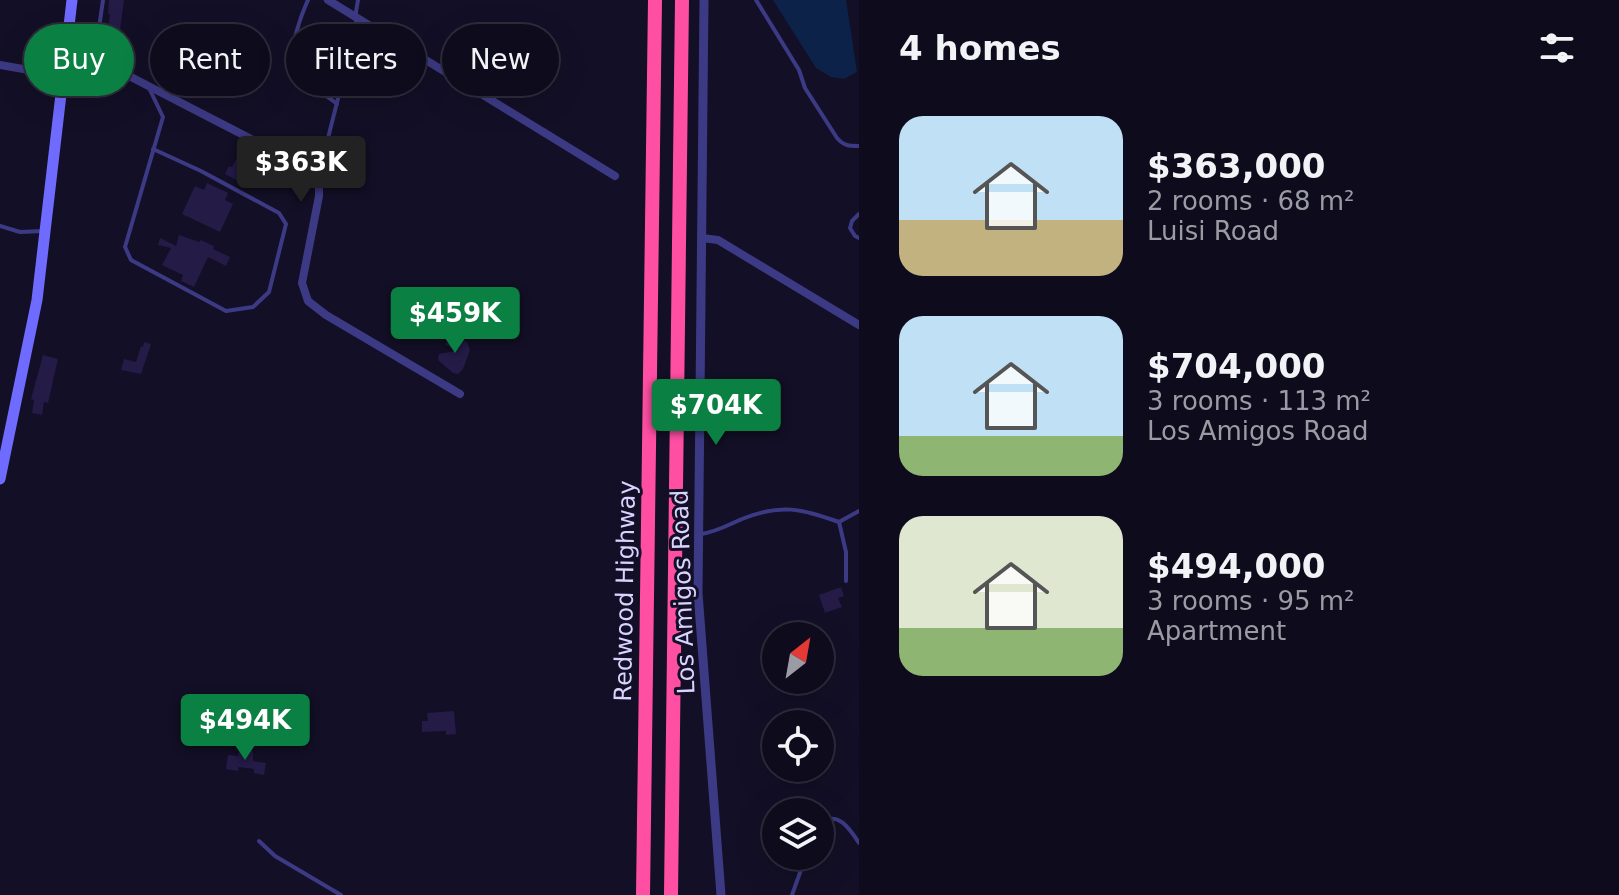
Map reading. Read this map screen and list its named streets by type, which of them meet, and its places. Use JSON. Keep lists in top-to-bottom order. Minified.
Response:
{"streets":{"highway":["Redwood Highway"],"street":["Los Amigos Road"]},"north":"top right","page":{"heading":"4 homes","chip":["Buy","Rent","Filters","New"],"list":[{"name":"$363,000","note":"2 rooms · 68 m² · Luisi Road"},{"name":"$704,000","note":"3 rooms · 113 m² · Los Amigos Road"},{"name":"$494,000","note":"3 rooms · 95 m² · Apartment"}],"price":["$363K","$459K","$704K","$494K"]}}
